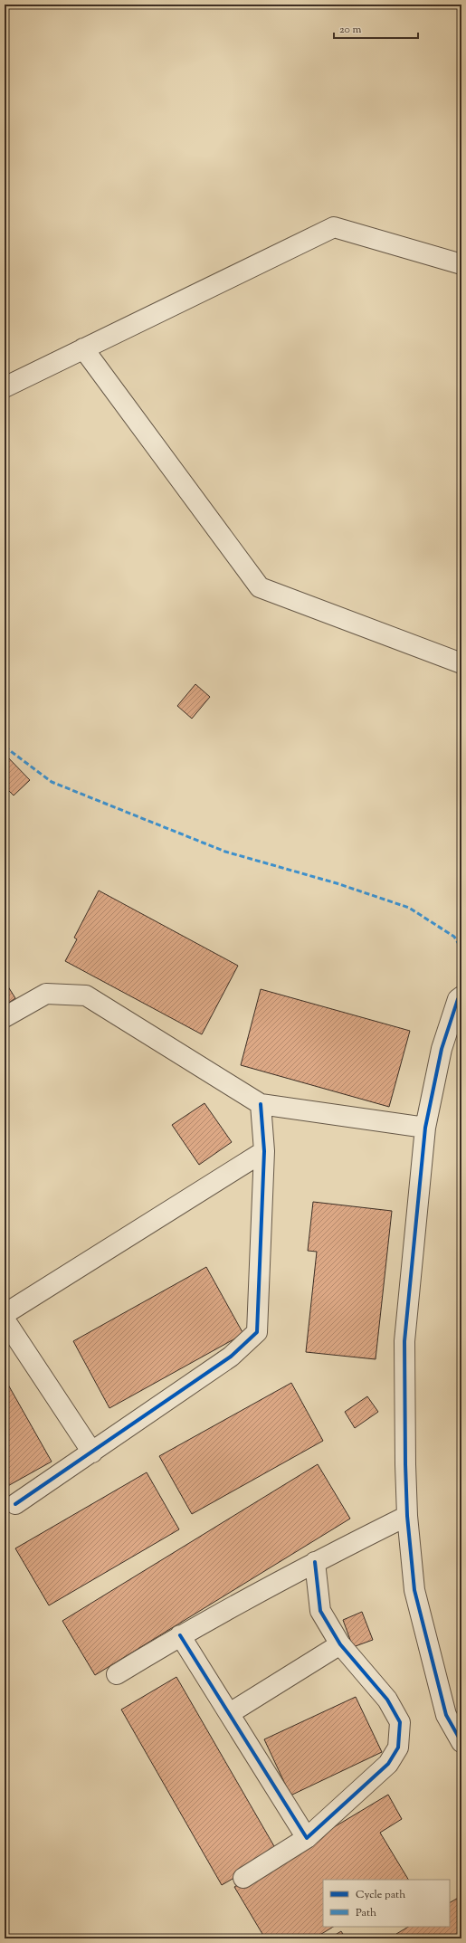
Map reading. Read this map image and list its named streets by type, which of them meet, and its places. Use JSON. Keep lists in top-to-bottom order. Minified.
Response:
{"legend":["Cycle path","Path"],"scale_bar":"20 m"}
